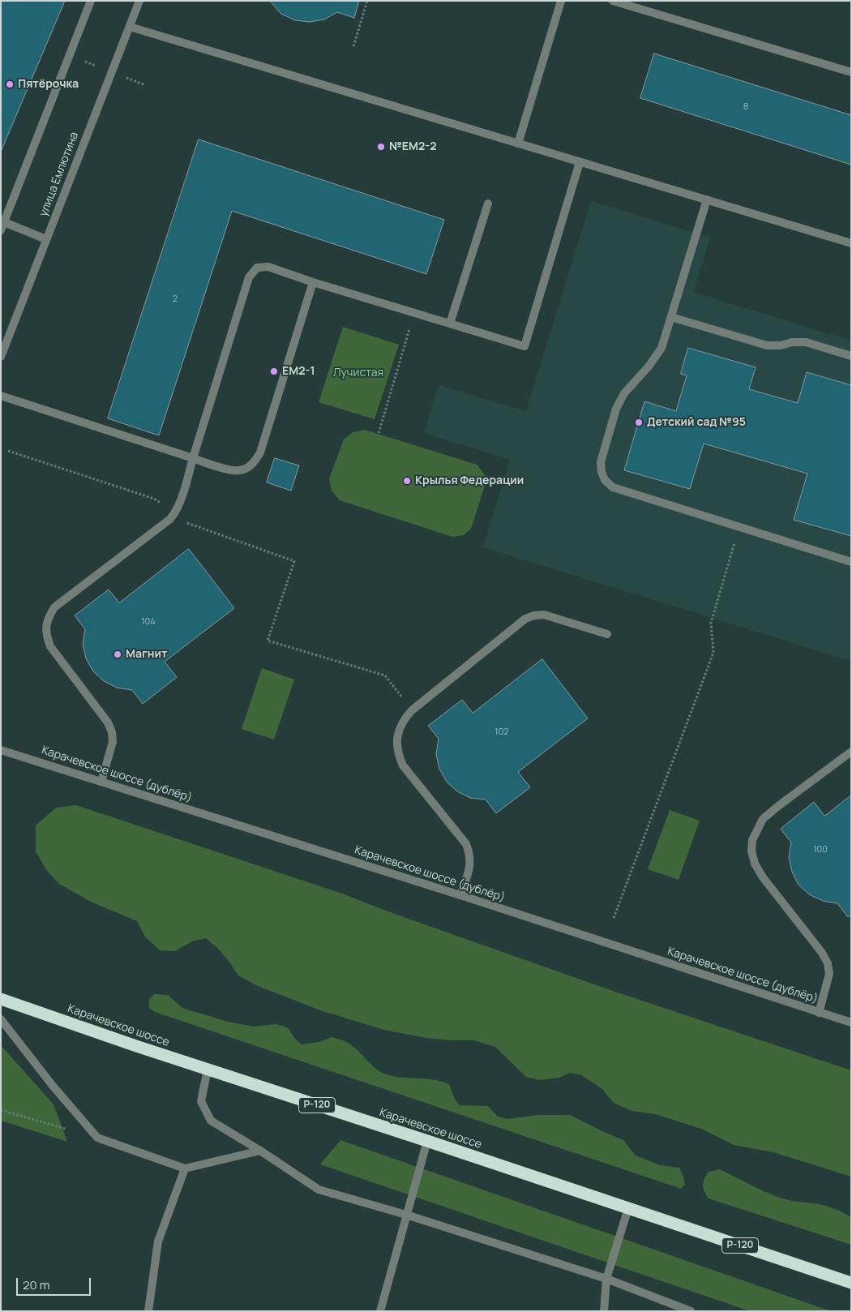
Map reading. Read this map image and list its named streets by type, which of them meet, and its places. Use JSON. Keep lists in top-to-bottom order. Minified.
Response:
{"streets":{"highway":["Карачевское шоссе","Р-120"],"street":["улица Емлютина","Карачевское шоссе (дублёр)"]},"parks":["Лучистая"],"places":["Пятёрочка","№ЕМ2-2","ЕМ2-1","Детский сад №95","Крылья Федерации","Магнит"],"house_numbers":["8","2","104","102","100"],"scale_bar":"20 m"}
